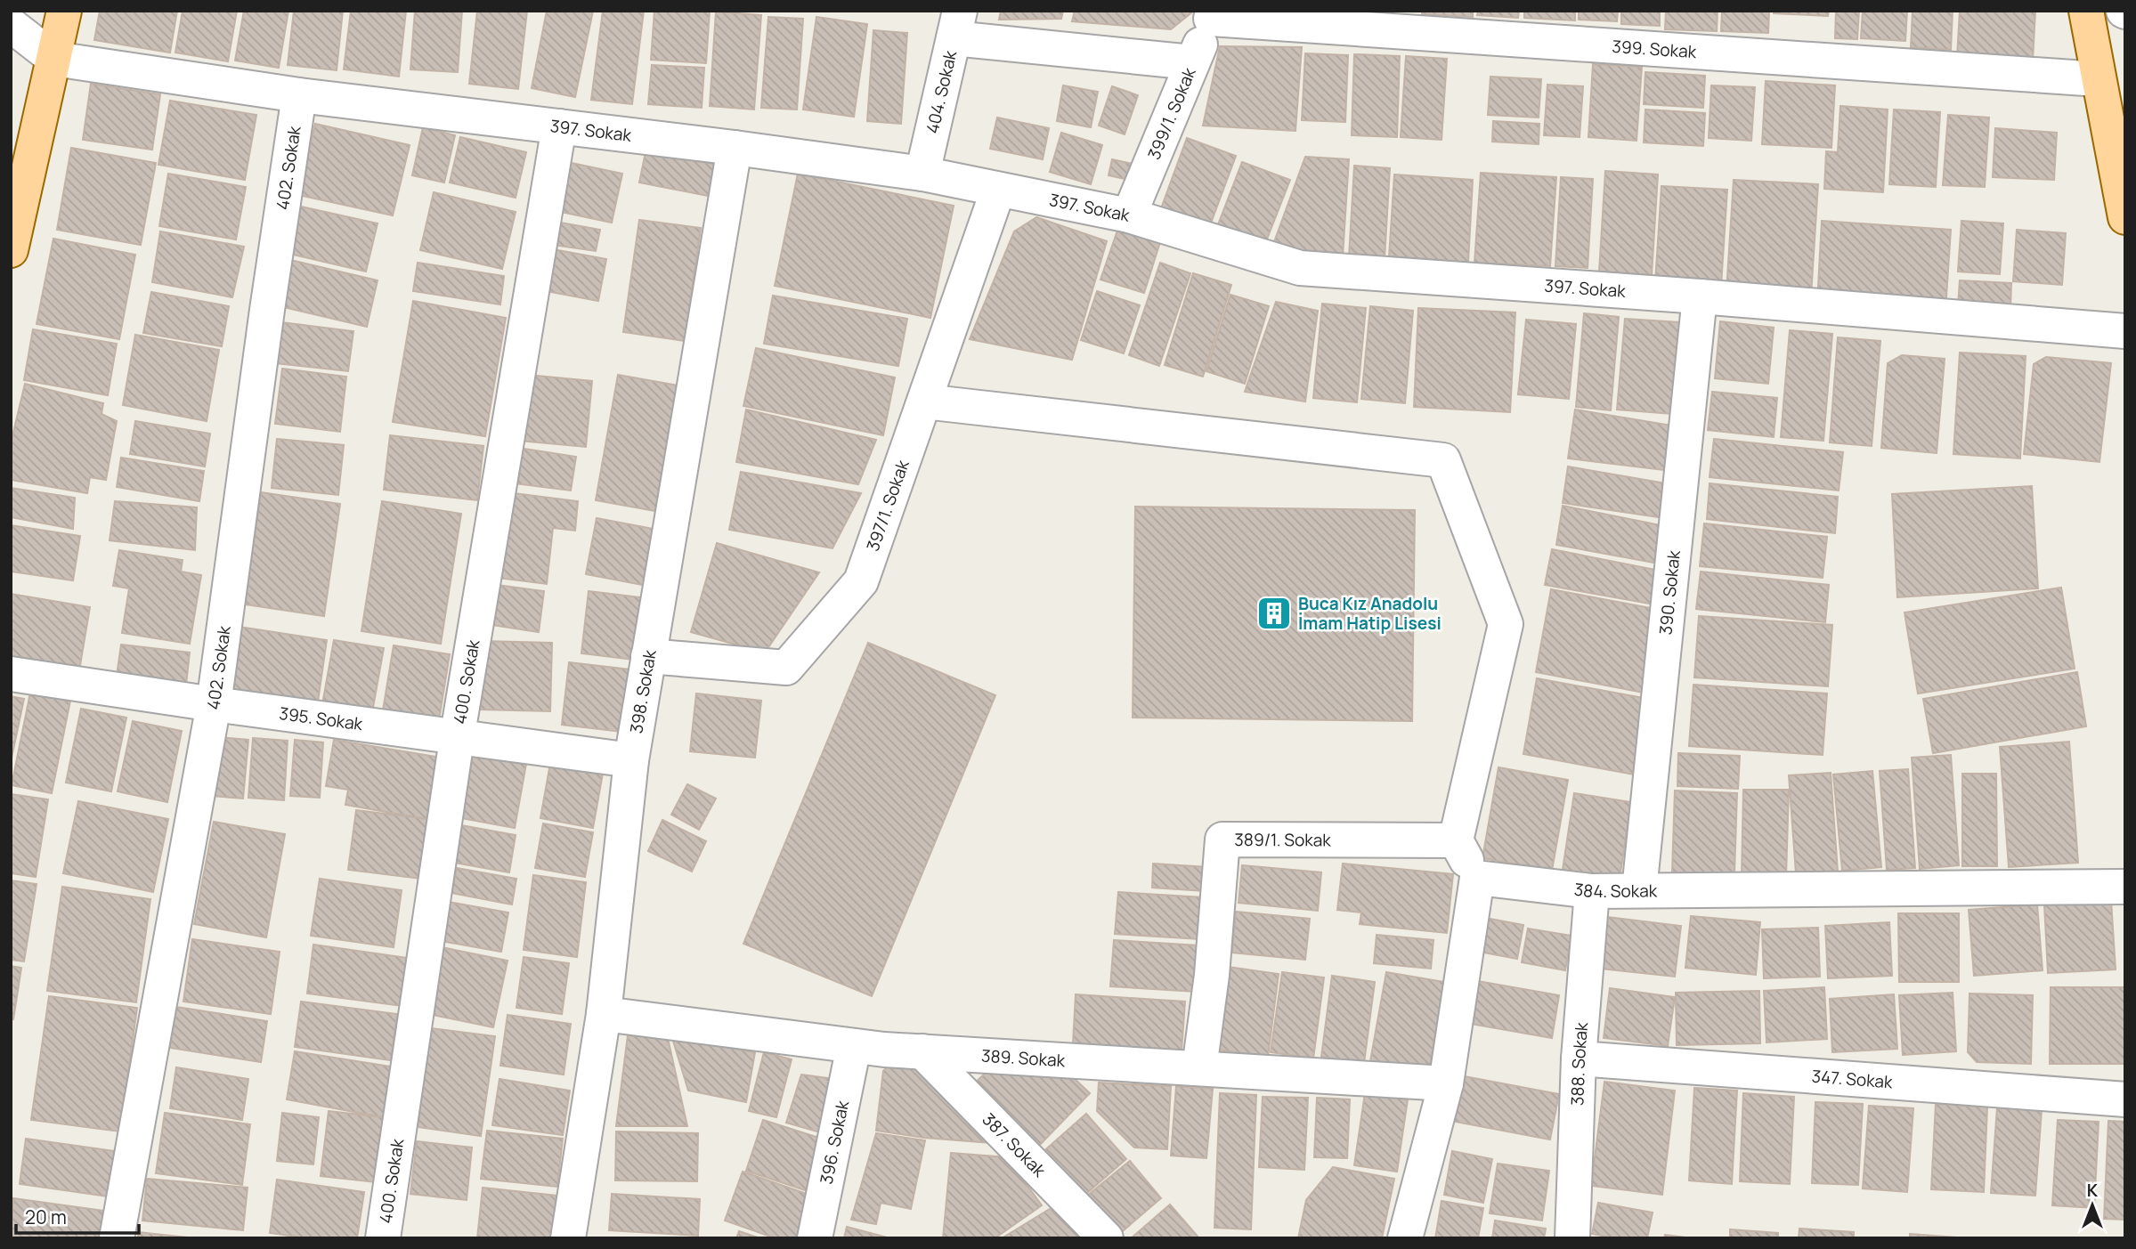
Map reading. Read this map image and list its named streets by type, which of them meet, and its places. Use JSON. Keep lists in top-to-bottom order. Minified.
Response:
{"streets":{"street":["399. Sokak","404. Sokak","399/1. Sokak","397. Sokak","402. Sokak","397/1. Sokak","390. Sokak","400. Sokak","398. Sokak","395. Sokak","389/1. Sokak","384. Sokak","389. Sokak","388. Sokak","347. Sokak","396. Sokak","387. Sokak"]},"crossings":[["399. Sokak","399/1. Sokak"],["404. Sokak","397. Sokak"],["399/1. Sokak","397. Sokak"],["397. Sokak","402. Sokak"],["397. Sokak","397/1. Sokak"],["397. Sokak","390. Sokak"],["397. Sokak","400. Sokak"],["397. Sokak","398. Sokak"],["402. Sokak","395. Sokak"],["397/1. Sokak","398. Sokak"],["390. Sokak","384. Sokak"],["400. Sokak","395. Sokak"],["398. Sokak","395. Sokak"],["398. Sokak","389. Sokak"],["389/1. Sokak","389. Sokak"],["384. Sokak","388. Sokak"],["389. Sokak","396. Sokak"],["389. Sokak","387. Sokak"],["388. Sokak","347. Sokak"]],"places":{"building":["Buca Kız Anadolu İmam Hatip Lisesi"]},"scale_bar":"20 m","north":"top"}
